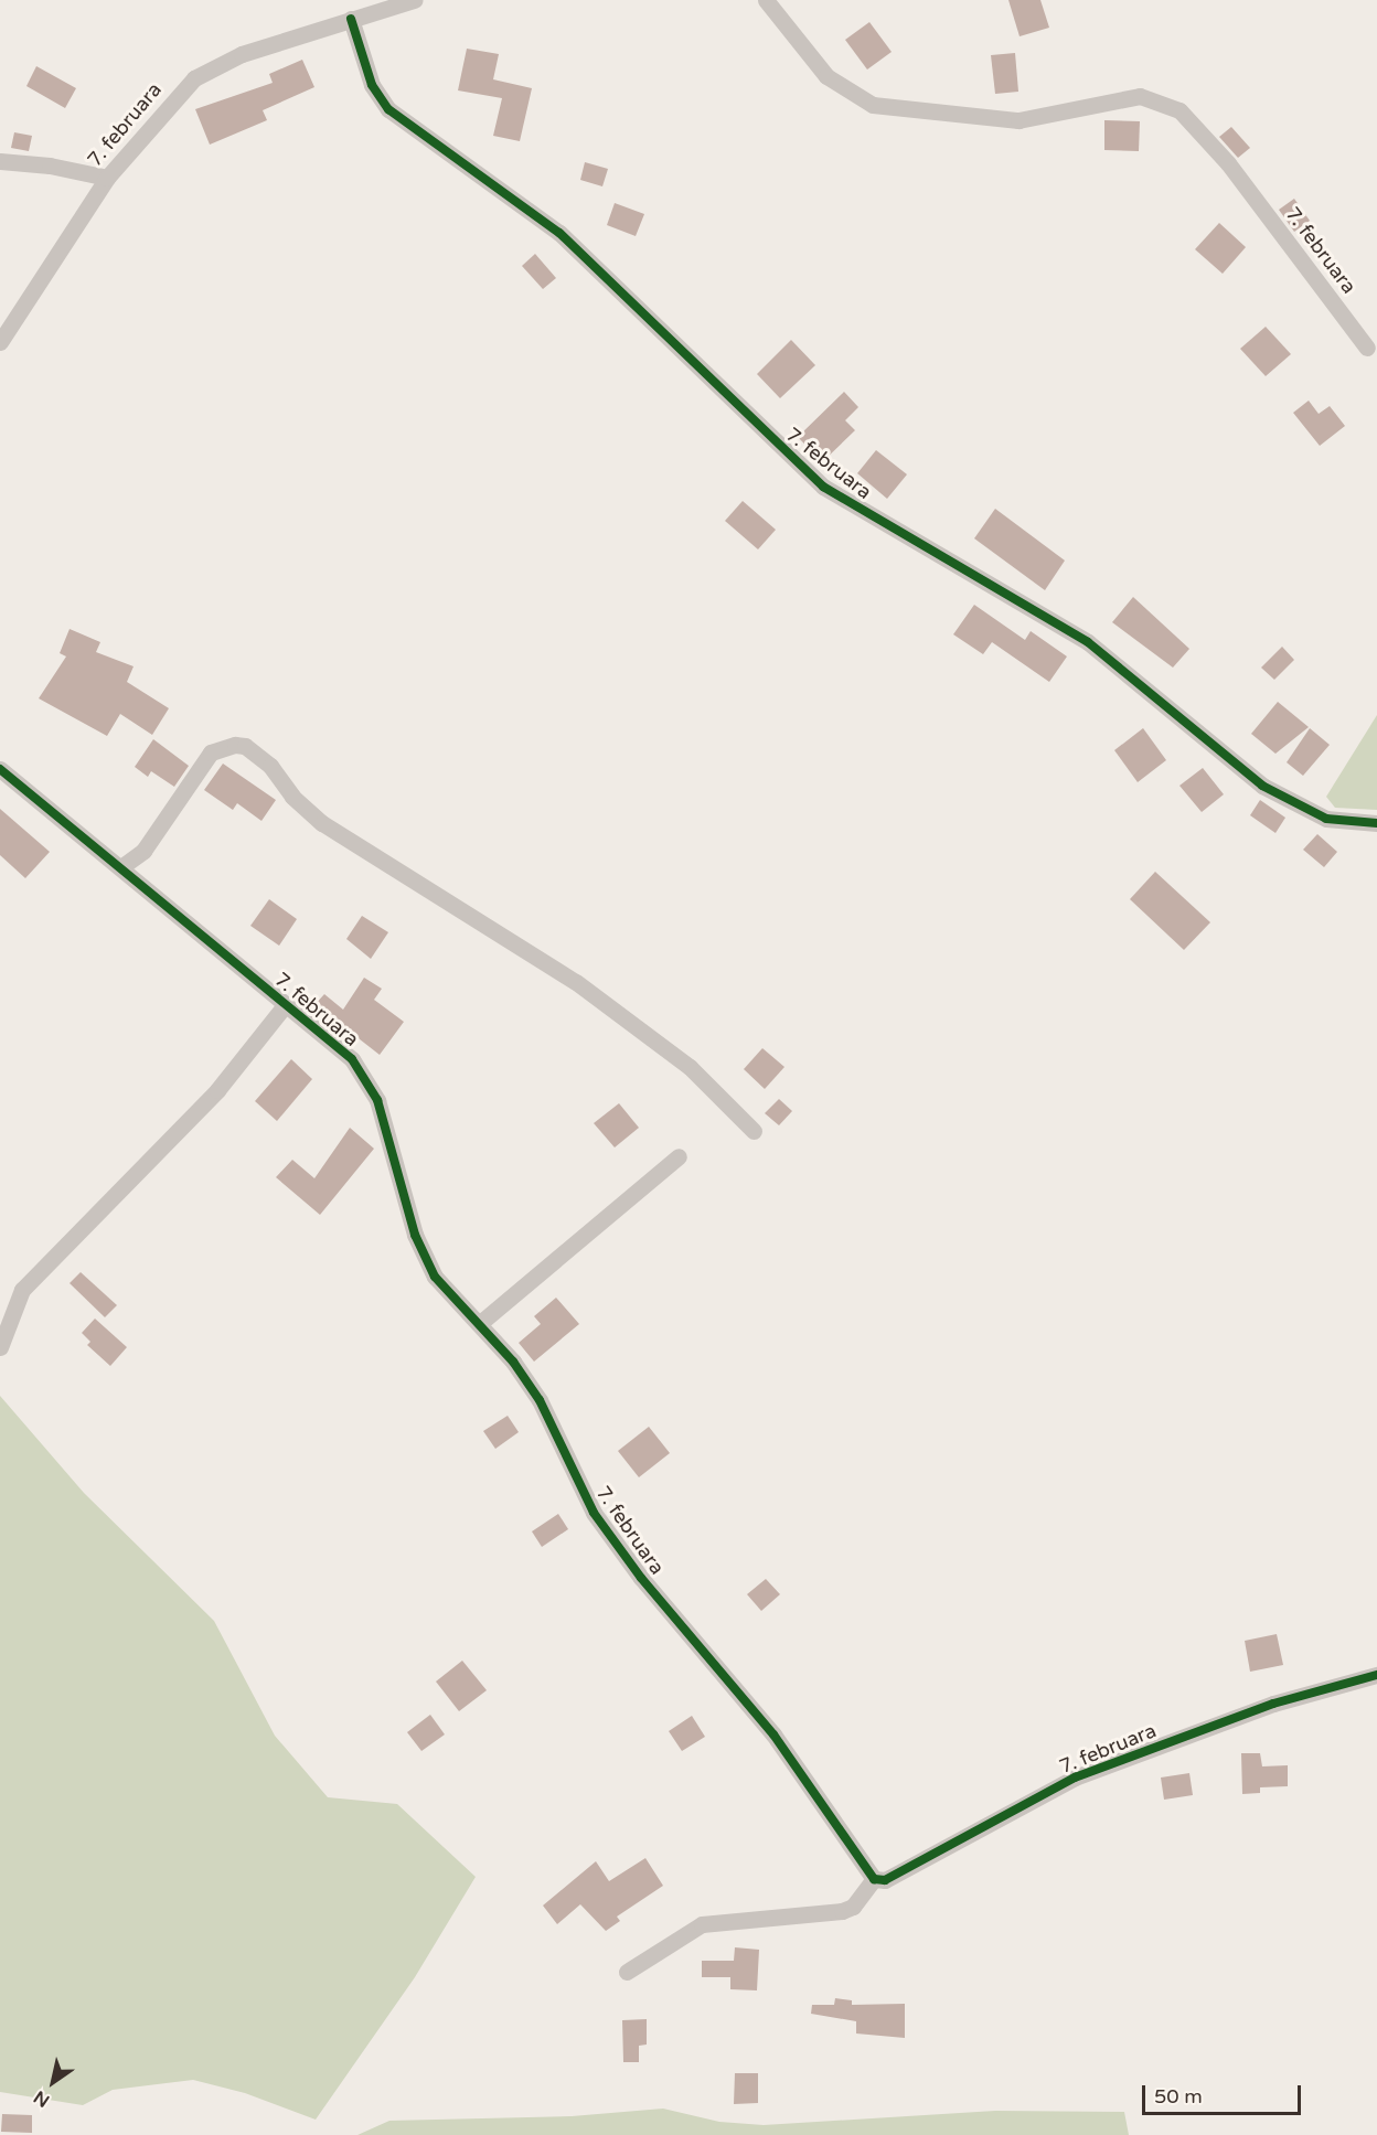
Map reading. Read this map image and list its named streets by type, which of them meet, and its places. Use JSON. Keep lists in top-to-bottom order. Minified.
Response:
{"streets":{"street":["7. februara"]},"scale_bar":"50 m","north":"bottom left"}
